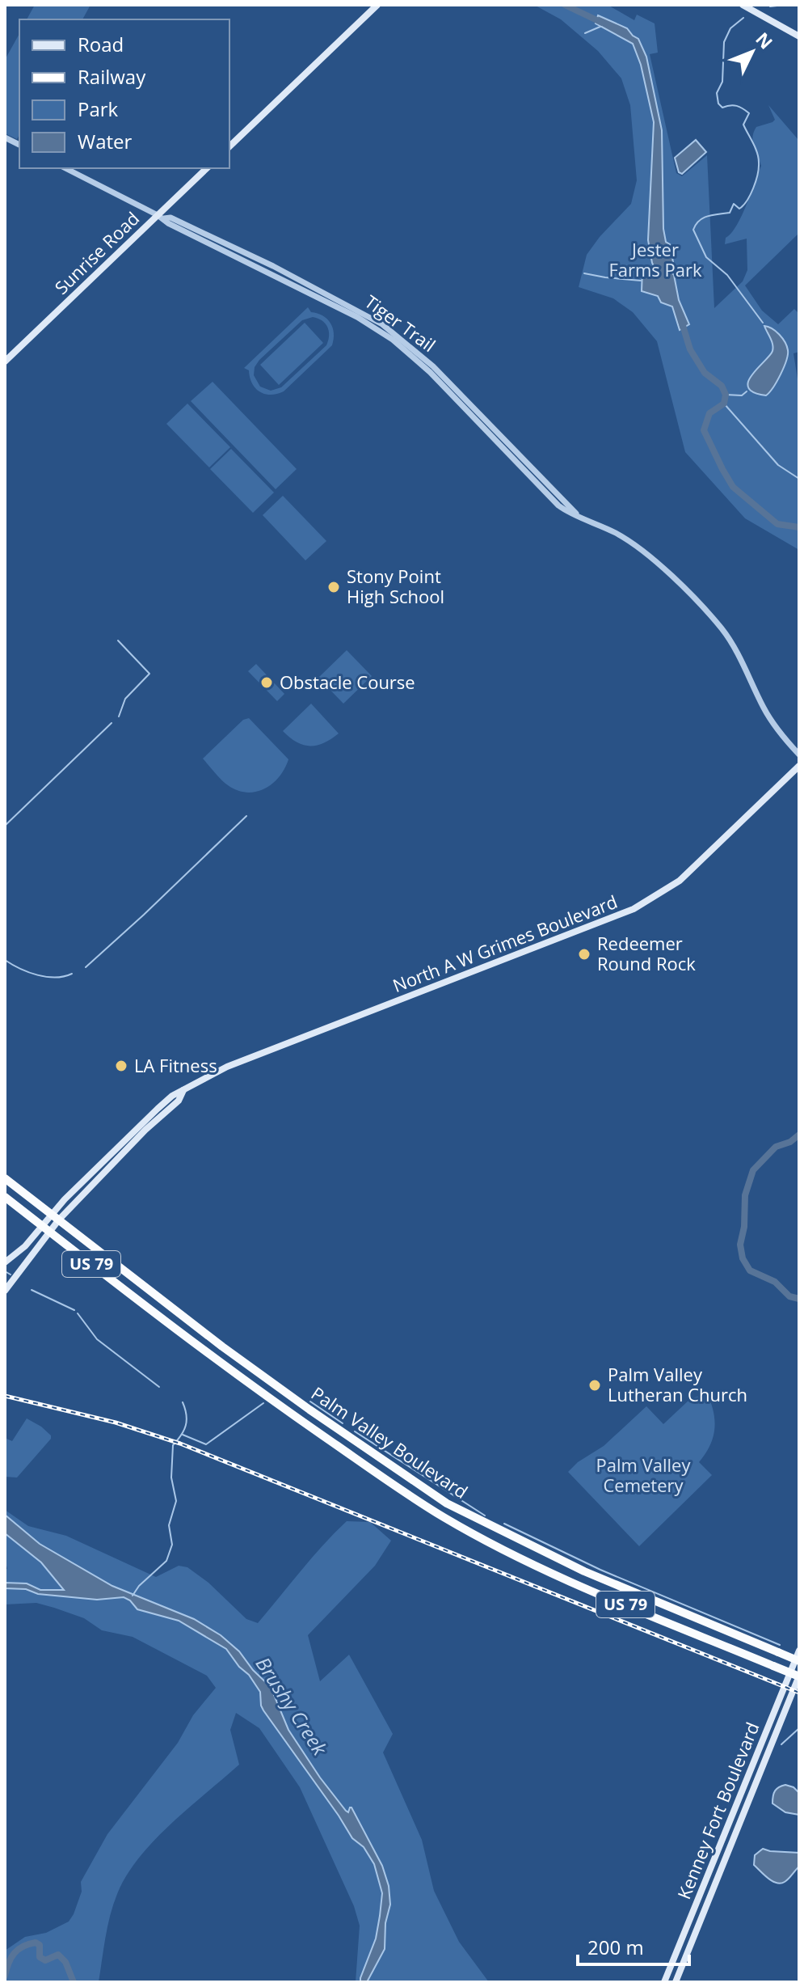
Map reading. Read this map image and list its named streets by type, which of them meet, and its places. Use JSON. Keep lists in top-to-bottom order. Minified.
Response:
{"streets":{"highway":["US 79","Palm Valley Boulevard"],"main road":["Sunrise Road","North A W Grimes Boulevard","Kenney Fort Boulevard"],"street":["Tiger Trail"]},"crossings":[["Sunrise Road","Tiger Trail"],["North A W Grimes Boulevard","Palm Valley Boulevard"],["Palm Valley Boulevard","Kenney Fort Boulevard"]],"water":["Brushy Creek"],"parks":["Jester Farms Park","Palm Valley Cemetery"],"places":["Stony Point High School","Obstacle Course","Redeemer Round Rock","LA Fitness","Palm Valley Lutheran Church"],"legend":["Road","Railway","Park","Water"],"scale_bar":"200 m","north":"top right"}
